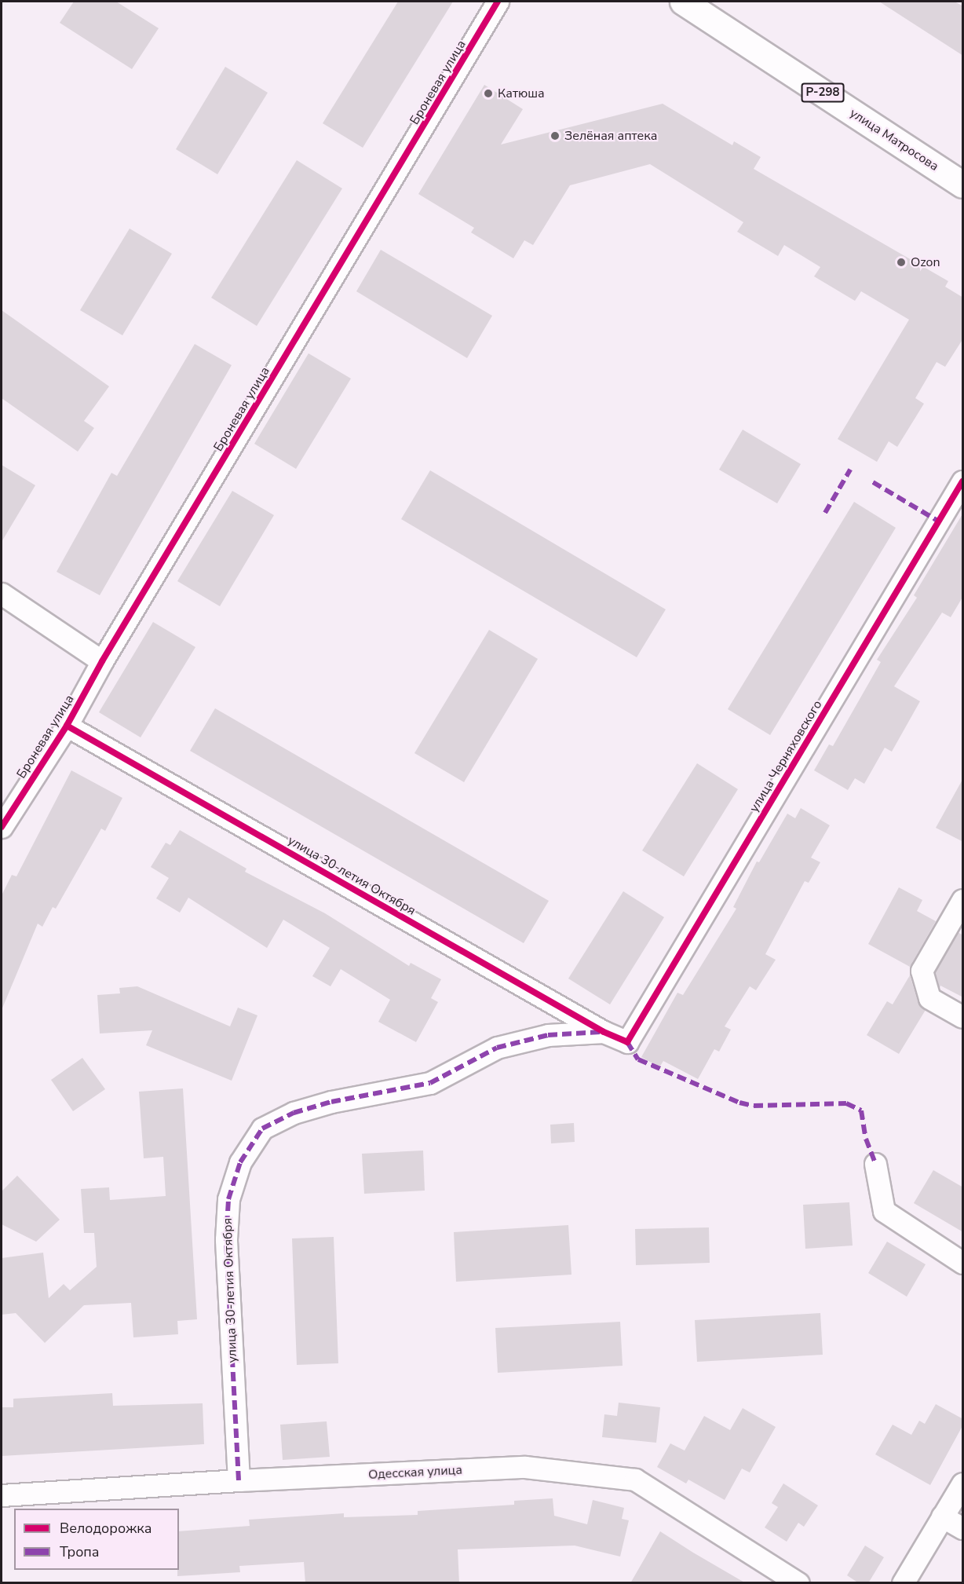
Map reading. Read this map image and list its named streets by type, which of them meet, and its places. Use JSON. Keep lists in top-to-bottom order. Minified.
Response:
{"streets":{"highway":["Р-298","улица Матросова"],"street":["Броневая улица","улица Черняховского","улица 30-летия Октября","Одесская улица"]},"crossings":[["Броневая улица","улица 30-летия Октября"],["улица Черняховского","улица 30-летия Октября"],["улица 30-летия Октября","Одесская улица"]],"places":["Катюша","Зелёная аптека","Ozon"],"legend":["Велодорожка","Тропа"]}
